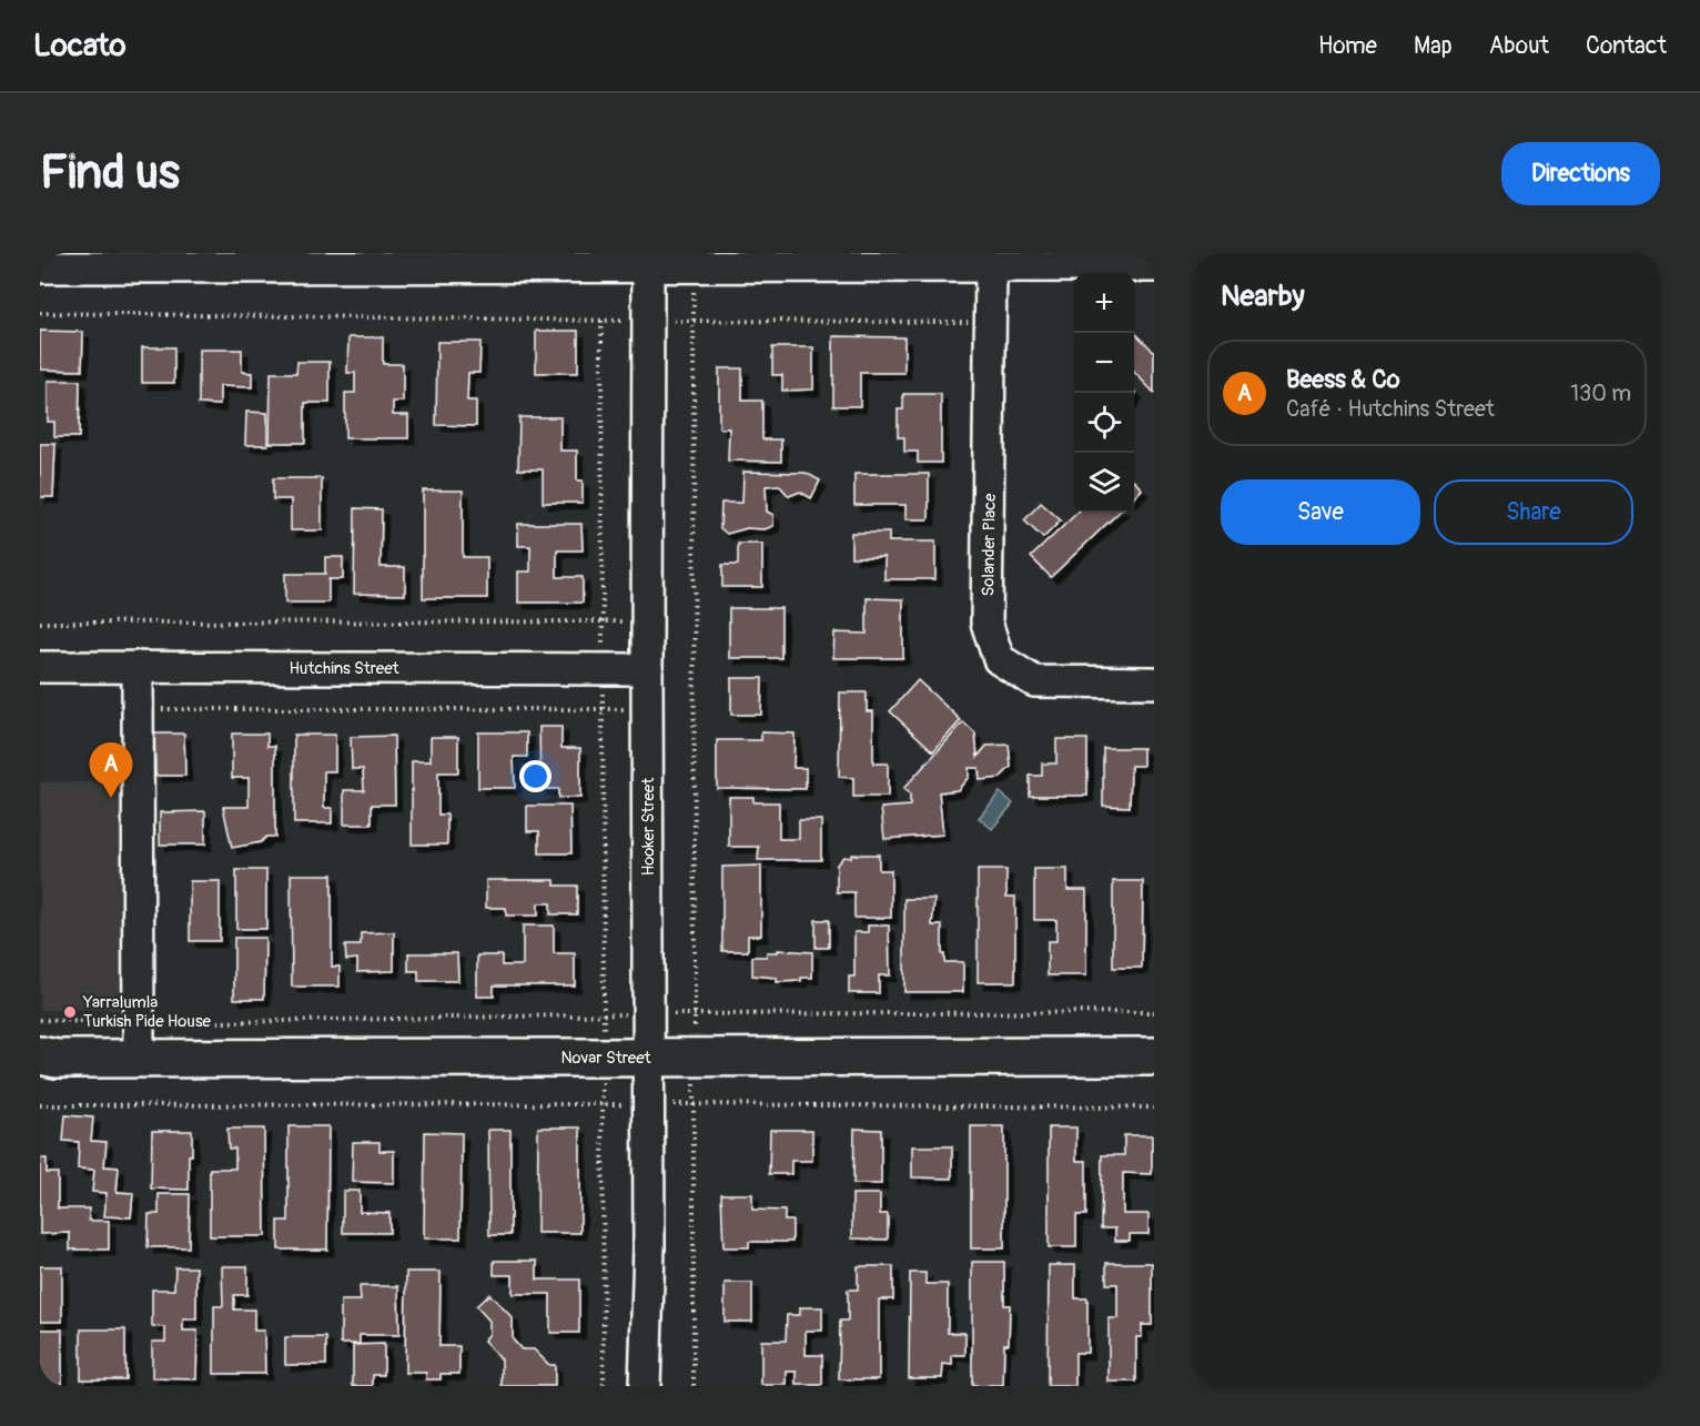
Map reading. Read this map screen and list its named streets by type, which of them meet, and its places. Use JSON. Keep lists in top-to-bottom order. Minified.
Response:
{"streets":{"main road":["Novar Street"],"street":["Solander Place","Hutchins Street","Hooker Street"]},"crossings":[["Hutchins Street","Hooker Street"],["Hooker Street","Novar Street"]],"places":["Yarralumla Turkish Pide House"],"page":{"header":"Locato","nav":["Home","Map","About","Contact"],"buttons":["Directions",["Save","Share"]],"title":"Find us","heading":"Nearby","map_buttons":["+","−"],"list":[{"mark":"A","name":"Beess & Co","note":"Café · Hutchins Street","value":"130 m"}],"pins":"A"}}
